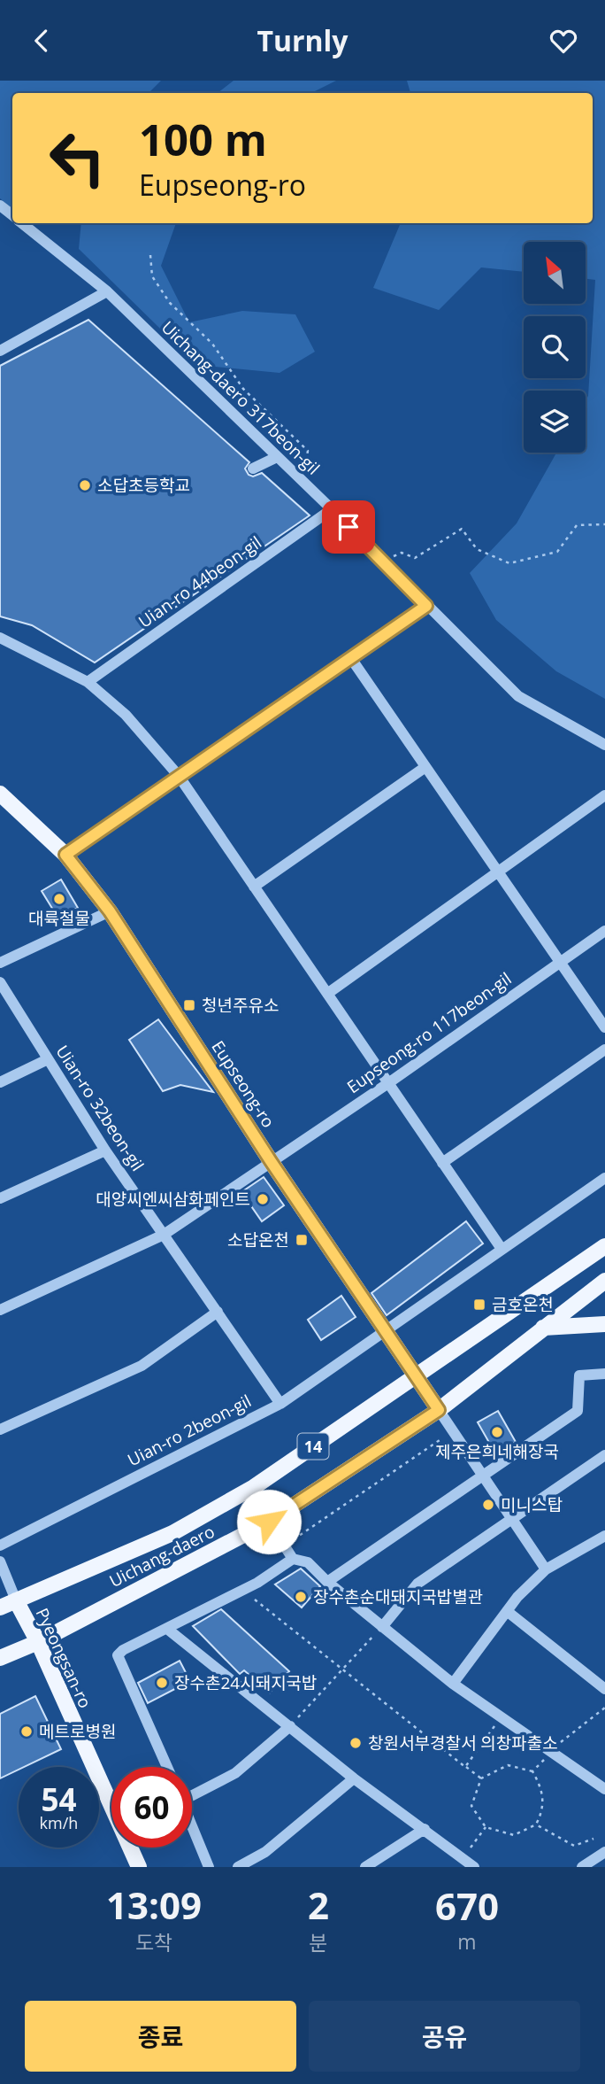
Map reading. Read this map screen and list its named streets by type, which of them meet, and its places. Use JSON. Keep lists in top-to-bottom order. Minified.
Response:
{"streets":{"main road":["Eupseong-ro","14","Uichang-daero","Pyeongsan-ro"],"street":["Uichang-daero 317beon-gil","Uian-ro 44beon-gil","Eupseong-ro 117beon-gil","Uian-ro 32beon-gil","Uian-ro 2beon-gil"]},"crossings":[["Uichang-daero 317beon-gil","Uian-ro 44beon-gil"],["Eupseong-ro 117beon-gil","Eupseong-ro"],["Eupseong-ro 117beon-gil","Uian-ro 32beon-gil"],["Eupseong-ro","Uian-ro 2beon-gil"],["Eupseong-ro","Uichang-daero"],["Uian-ro 32beon-gil","Uian-ro 2beon-gil"],["Uichang-daero","Pyeongsan-ro"]],"places":{"other":["소답초등학교","대륙철물","대양씨엔씨삼화페인트","제주은희네해장국","미니스탑","장수촌순대돼지국밥별관","장수촌24시돼지국밥","메트로병원","창원서부경찰서 의창파출소"],"transit":["청년주유소","소답온천","금호온천"]},"north":"top left","page":{"header":"Turnly","turn":["100 m","Eupseong-ro"],"speed":"54 km/h","limit":"60","eta":["13:09","도착","2","분","670","m"],"buttons":["종료","공유"]}}
